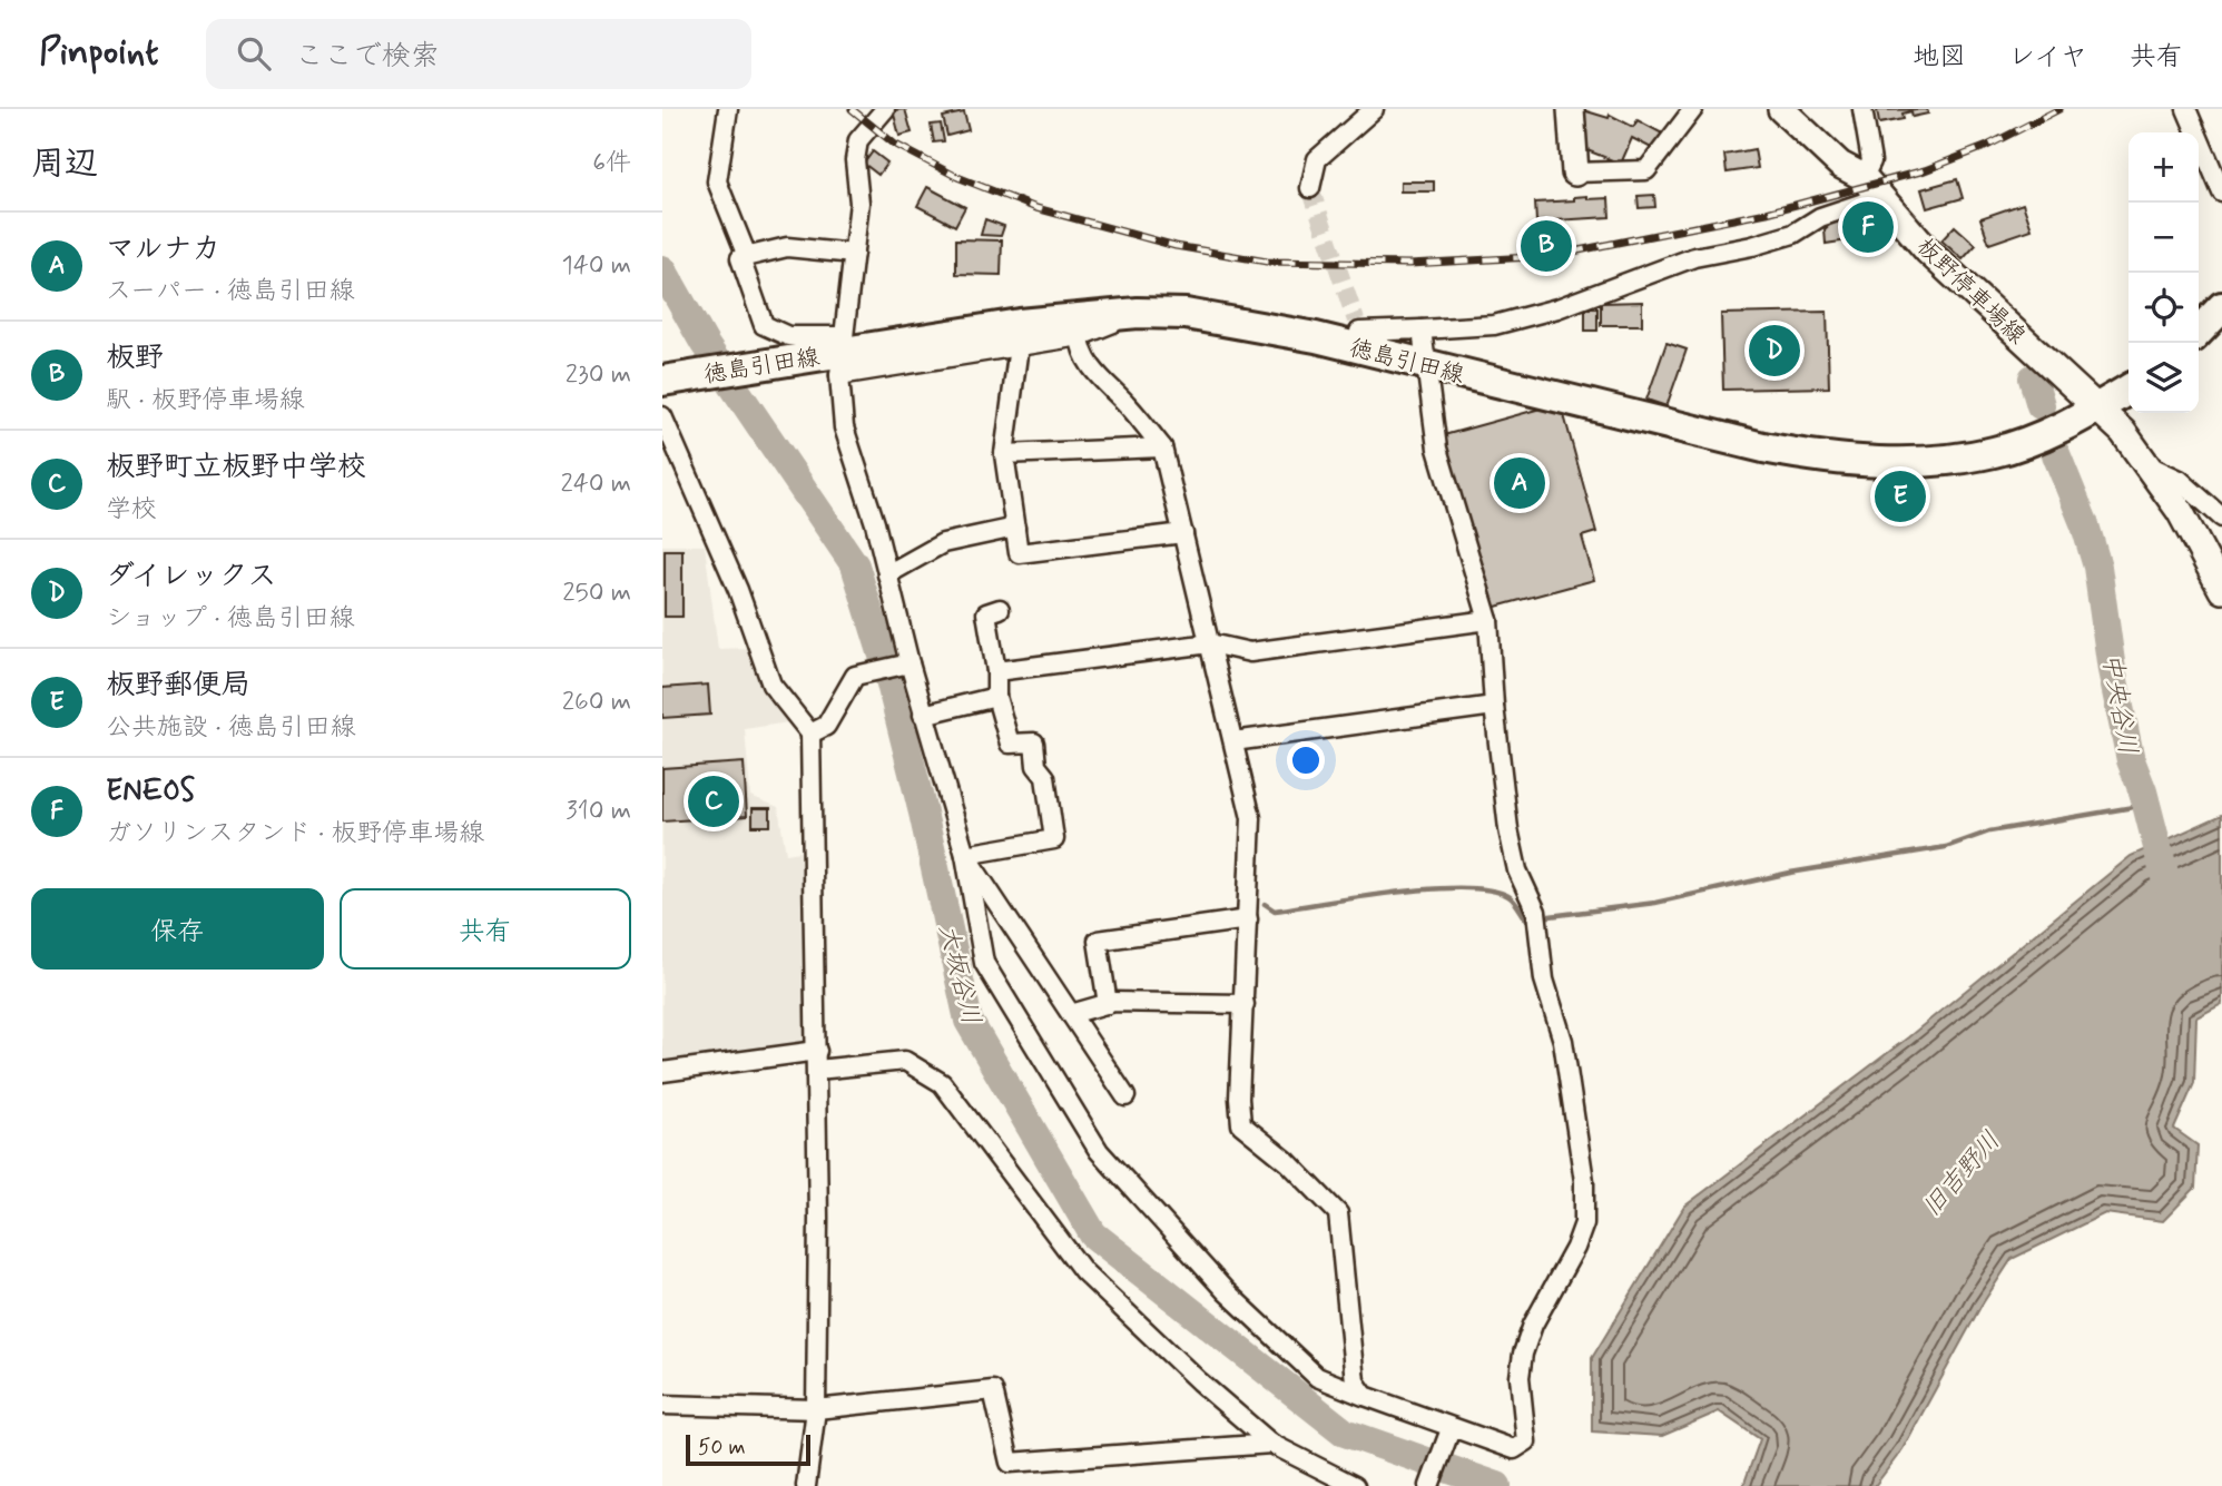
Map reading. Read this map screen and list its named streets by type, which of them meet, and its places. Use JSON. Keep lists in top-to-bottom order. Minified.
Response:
{"streets":{"main road":["板野停車場線","徳島引田線"]},"crossings":[["板野停車場線","徳島引田線"]],"water":["中央谷川","大坂谷川","旧吉野川"],"scale_bar":"50 m","page":{"header":"Pinpoint","search":"ここで検索","nav":["地図","レイヤ","共有"],"heading":["周辺","6件"],"map_buttons":["+","−"],"pins":["F","B","D","A","E","C"],"list":[{"mark":"A","name":"マルナカ","note":"スーパー · 徳島引田線","value":"140 m"},{"mark":"B","name":"板野","note":"駅 · 板野停車場線","value":"230 m"},{"mark":"C","name":"板野町立板野中学校","note":"学校","value":"240 m"},{"mark":"D","name":"ダイレックス","note":"ショップ · 徳島引田線","value":"250 m"},{"mark":"E","name":"板野郵便局","note":"公共施設 · 徳島引田線","value":"260 m"},{"mark":"F","name":"ENEOS","note":"ガソリンスタンド · 板野停車場線","value":"310 m"}],"buttons":["保存","共有"],"scale":"50 m"}}
